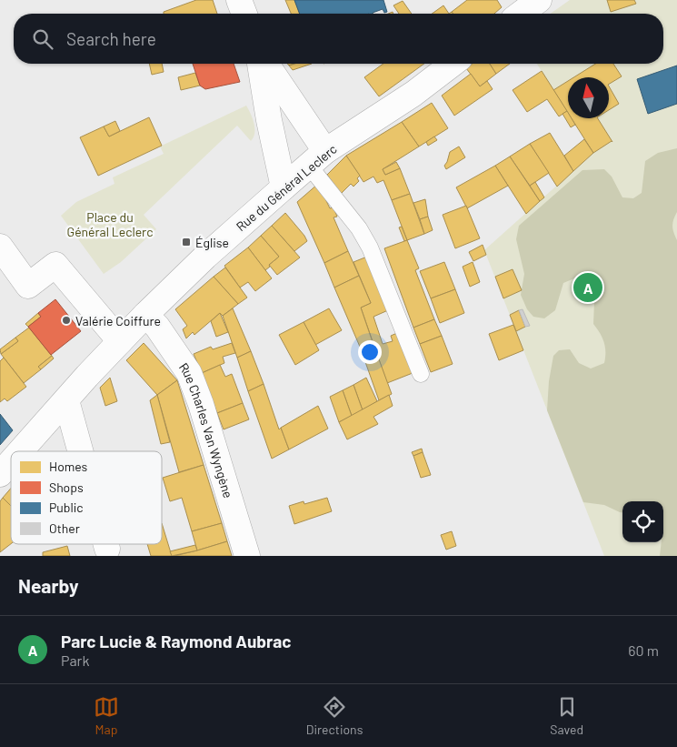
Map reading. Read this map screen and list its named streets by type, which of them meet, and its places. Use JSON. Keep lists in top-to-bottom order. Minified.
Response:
{"streets":{"street":["Rue du Général Leclerc","Rue Charles Van Wyngène"]},"crossings":[["Rue du Général Leclerc","Rue Charles Van Wyngène"]],"parks":["Place du Général Leclerc"],"places":{"transit":["Église"],"other":["Valérie Coiffure"]},"legend":["Homes","Shops","Public","Other"],"north":"top","page":{"search":"Search here","pins":"A","heading":"Nearby","list":[{"mark":"A","name":"Parc Lucie & Raymond Aubrac","note":"Park","value":"60 m"}],"nav":["Map","Directions","Saved"]}}
